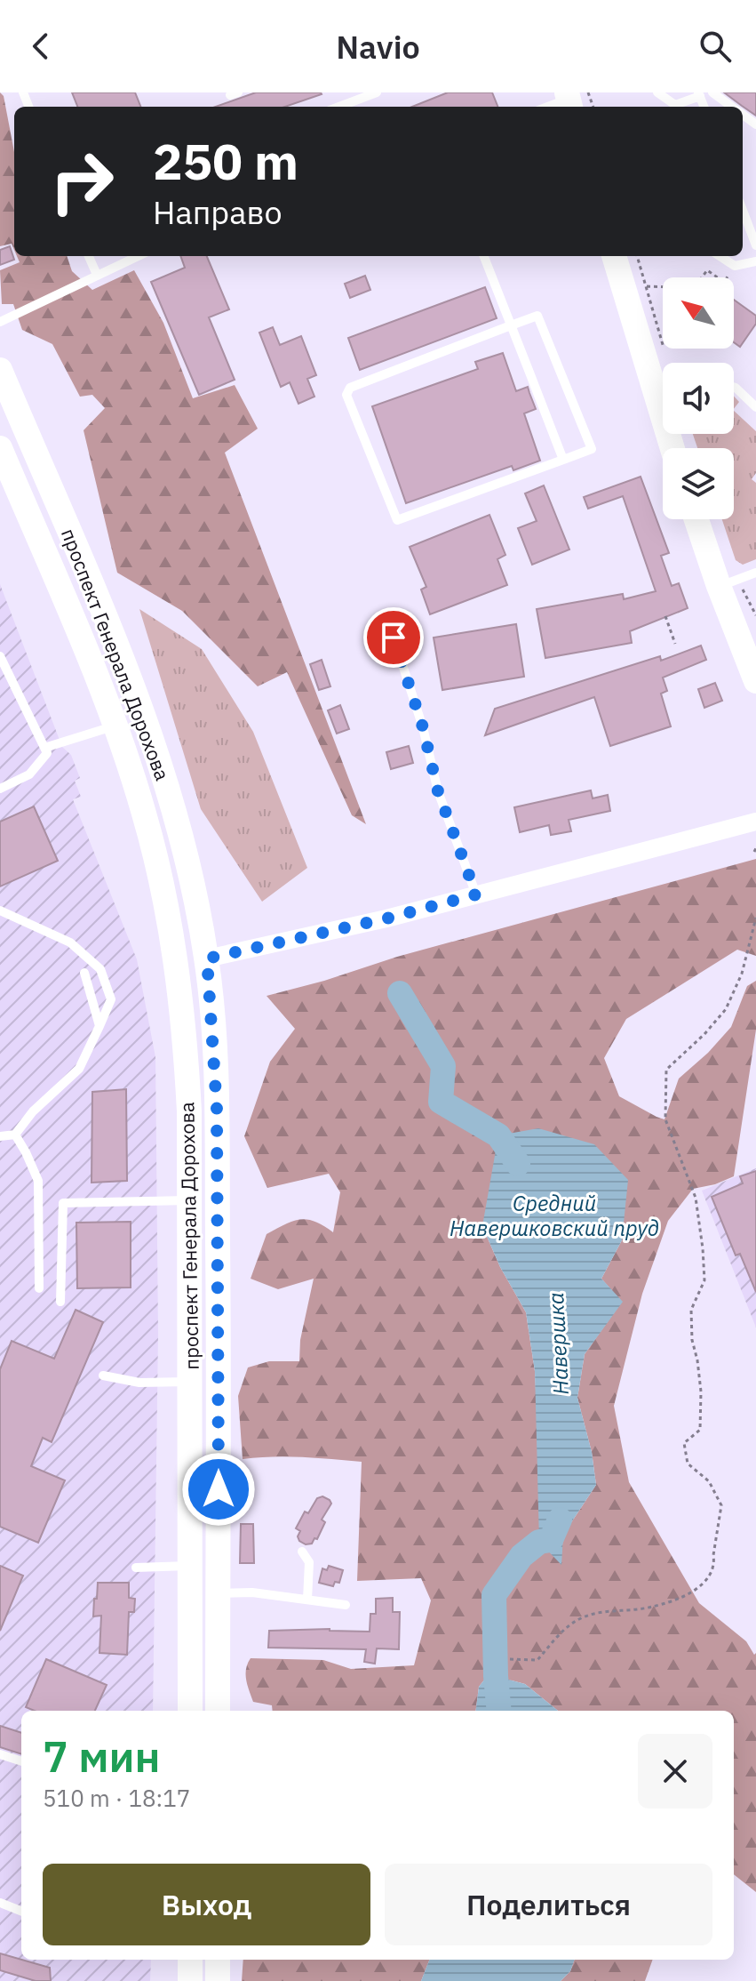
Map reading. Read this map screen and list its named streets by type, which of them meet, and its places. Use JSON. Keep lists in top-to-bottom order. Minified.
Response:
{"streets":{"main road":["проспект Генерала Дорохова"]},"water":["Средний Навершковский пруд","Навершка"],"north":"top left","page":{"header":"Navio","turn":["250 m","Направо"],"heading":["7 мин","510 m · 18:17"],"buttons":["Выход","Поделиться"]}}
